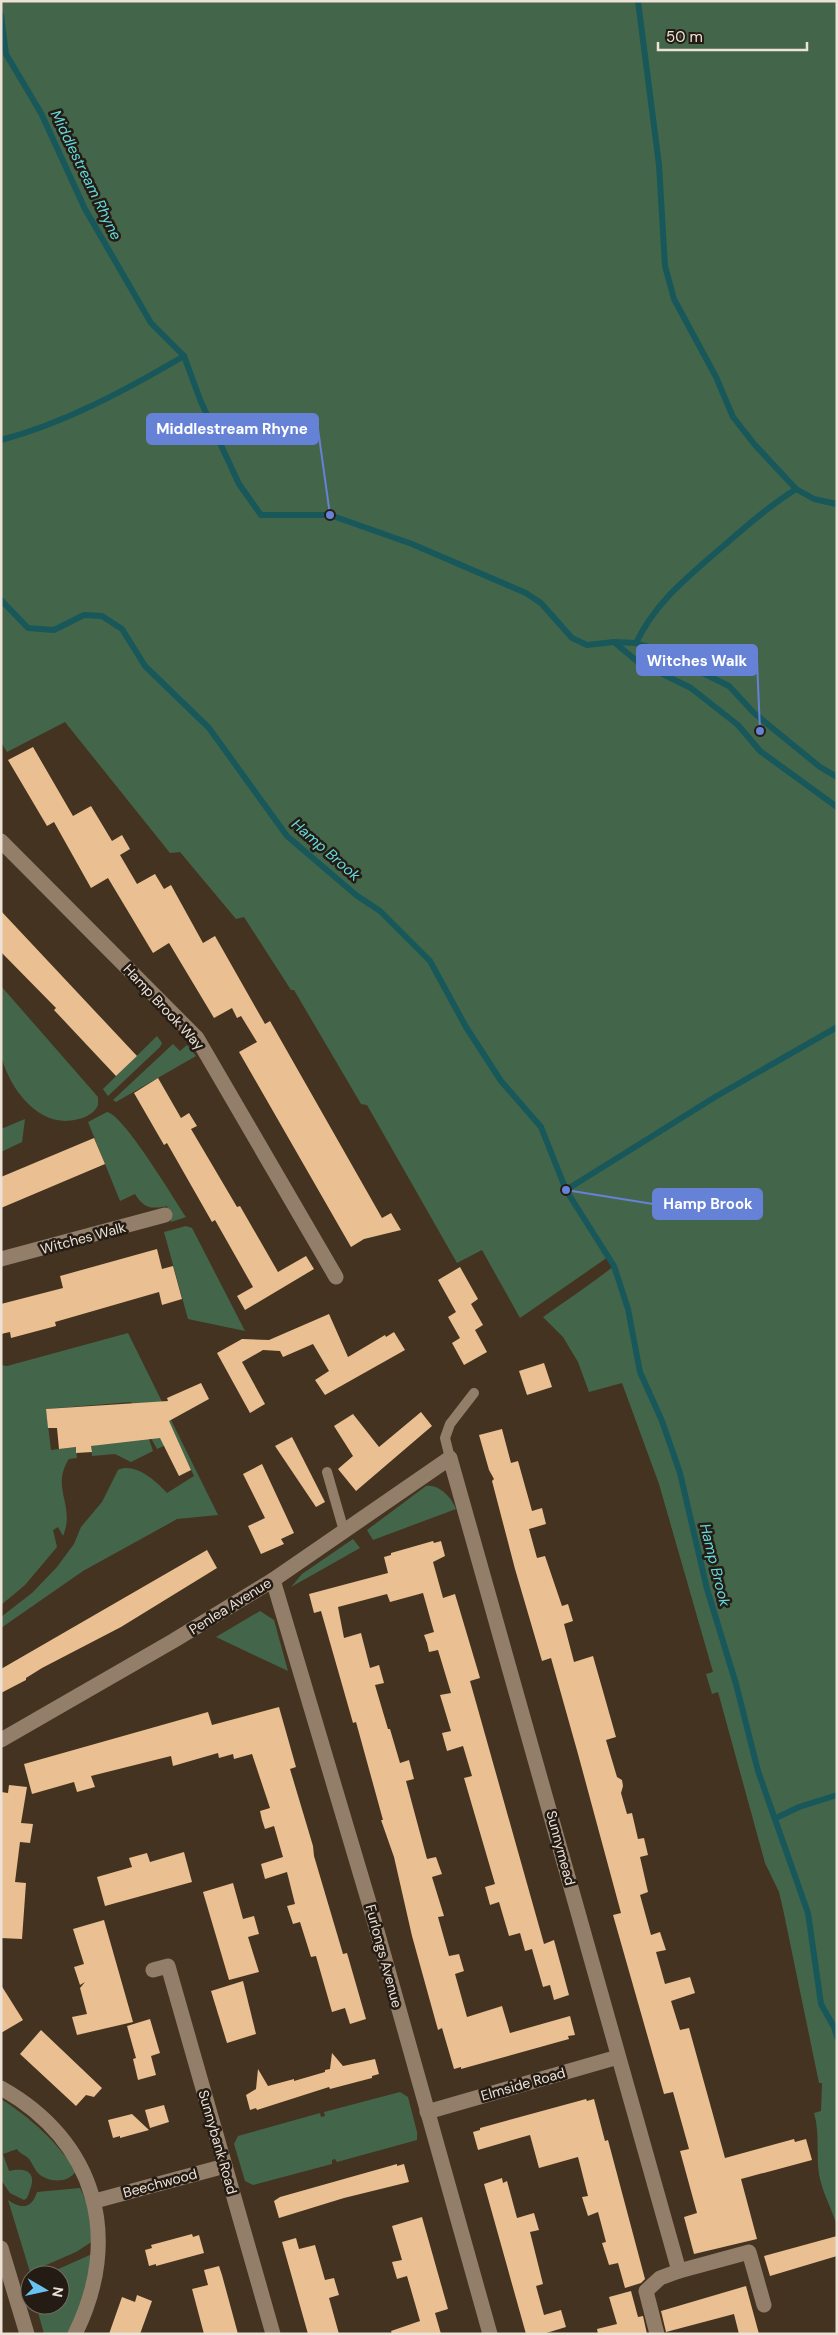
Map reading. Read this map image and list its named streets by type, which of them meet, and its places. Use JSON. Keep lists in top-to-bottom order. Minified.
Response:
{"streets":{"street":["Hamp Brook Way","Witches Walk","Penlea Avenue","Sunnymead","Furlongs Avenue","Elmside Road","Sunnybank Road","Beechwood"]},"crossings":[["Penlea Avenue","Sunnymead"],["Penlea Avenue","Furlongs Avenue"],["Sunnymead","Elmside Road"],["Furlongs Avenue","Elmside Road"],["Sunnybank Road","Beechwood"]],"water":["Middlestream Rhyne","Hamp Brook"],"places":["Middlestream Rhyne","Witches Walk","Hamp Brook"],"scale_bar":"50 m","north":"right"}
